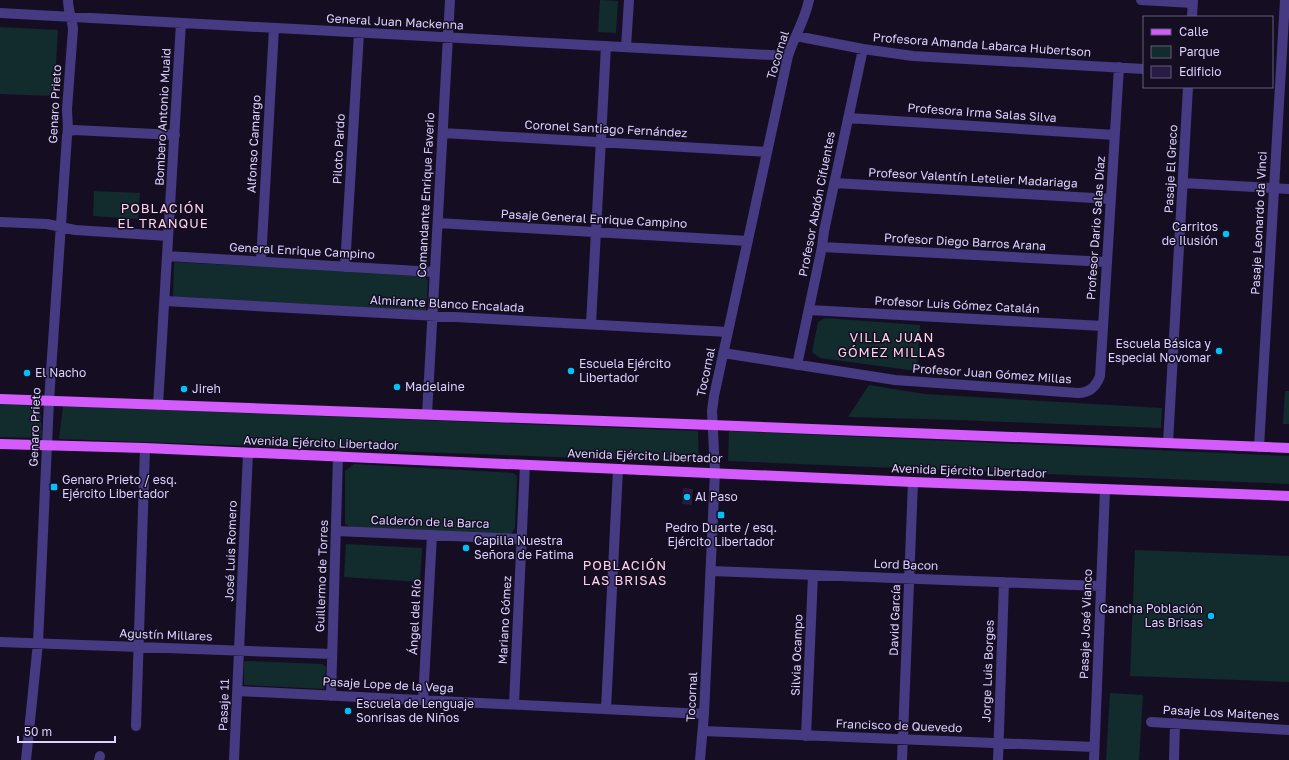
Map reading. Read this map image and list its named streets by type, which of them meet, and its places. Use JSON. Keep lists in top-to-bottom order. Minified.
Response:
{"streets":{"main road":["Avenida Ejército Libertador"],"street":["General Juan Mackenna","Profesora Amanda Labarca Hubertson","Tocornal","Genaro Prieto","Profesora Irma Salas Silva","Bombero Antonio Muaid","Coronel Santiago Fernández","Alfonso Camargo","Piloto Pardo","Pasaje El Greco","Profesor Valentín Letelier Madariaga","Comandante Enrique Faverio","Profesor Abdón Cifuentes","Pasaje General Enrique Campino","Pasaje Leonardo da Vinci","Profesor Dario Salas Díaz","Profesor Diego Barros Arana","General Enrique Campino","Almirante Blanco Encalada","Profesor Luis Gómez Catalán","Profesor Juan Gómez Millas","Calderón de la Barca","José Luis Romero","Lord Bacon","Guillermo de Torres","Ángel del Río","Mariano Gómez","David García","Pasaje José Vianco","Agustín Millares","Silvia Ocampo","Jorge Luis Borges","Pasaje Lope de la Vega","Pasaje 11","Pasaje Los Maitenes","Francisco de Quevedo"]},"crossings":[["General Juan Mackenna","Tocornal"],["General Juan Mackenna","Genaro Prieto"],["General Juan Mackenna","Bombero Antonio Muaid"],["General Juan Mackenna","Alfonso Camargo"],["General Juan Mackenna","Piloto Pardo"],["General Juan Mackenna","Comandante Enrique Faverio"],["Profesora Amanda Labarca Hubertson","Tocornal"],["Profesora Amanda Labarca Hubertson","Profesor Abdón Cifuentes"],["Profesora Amanda Labarca Hubertson","Profesor Dario Salas Díaz"],["Tocornal","Coronel Santiago Fernández"],["Tocornal","Pasaje General Enrique Campino"],["Tocornal","Almirante Blanco Encalada"],["Tocornal","Profesor Juan Gómez Millas"],["Tocornal","Avenida Ejército Libertador"],["Tocornal","Lord Bacon"],["Tocornal","Pasaje Lope de la Vega"],["Tocornal","Francisco de Quevedo"],["Genaro Prieto","Avenida Ejército Libertador"],["Genaro Prieto","Agustín Millares"],["Profesora Irma Salas Silva","Profesor Abdón Cifuentes"],["Profesora Irma Salas Silva","Profesor Dario Salas Díaz"],["Bombero Antonio Muaid","General Enrique Campino"],["Bombero Antonio Muaid","Almirante Blanco Encalada"],["Coronel Santiago Fernández","Comandante Enrique Faverio"],["Alfonso Camargo","General Enrique Campino"],["Piloto Pardo","General Enrique Campino"],["Profesor Valentín Letelier Madariaga","Profesor Abdón Cifuentes"],["Profesor Valentín Letelier Madariaga","Profesor Dario Salas Díaz"],["Comandante Enrique Faverio","Pasaje General Enrique Campino"],["Comandante Enrique Faverio","General Enrique Campino"],["Comandante Enrique Faverio","Almirante Blanco Encalada"],["Profesor Abdón Cifuentes","Profesor Diego Barros Arana"],["Profesor Abdón Cifuentes","Profesor Luis Gómez Catalán"],["Profesor Abdón Cifuentes","Profesor Juan Gómez Millas"],["Profesor Dario Salas Díaz","Profesor Diego Barros Arana"],["Profesor Dario Salas Díaz","Profesor Luis Gómez Catalán"],["Profesor Dario Salas Díaz","Profesor Juan Gómez Millas"],["Avenida Ejército Libertador","José Luis Romero"],["Avenida Ejército Libertador","Guillermo de Torres"],["Avenida Ejército Libertador","Mariano Gómez"],["Avenida Ejército Libertador","David García"],["Avenida Ejército Libertador","Pasaje José Vianco"],["Calderón de la Barca","Guillermo de Torres"],["Calderón de la Barca","Ángel del Río"],["Calderón de la Barca","Mariano Gómez"],["José Luis Romero","Agustín Millares"],["José Luis Romero","Pasaje 11"],["Lord Bacon","David García"],["Lord Bacon","Pasaje José Vianco"],["Lord Bacon","Silvia Ocampo"],["Lord Bacon","Jorge Luis Borges"],["Guillermo de Torres","Agustín Millares"],["Guillermo de Torres","Pasaje Lope de la Vega"],["Ángel del Río","Pasaje Lope de la Vega"],["Mariano Gómez","Pasaje Lope de la Vega"],["David García","Francisco de Quevedo"],["Pasaje José Vianco","Francisco de Quevedo"],["Agustín Millares","Pasaje 11"],["Silvia Ocampo","Francisco de Quevedo"],["Jorge Luis Borges","Francisco de Quevedo"],["Pasaje Lope de la Vega","Pasaje 11"]],"districts":["POBLACIÓN EL TRANQUE","VILLA JUAN GÓMEZ MILLAS","POBLACIÓN LAS BRISAS"],"places":{"other":["Carritos de Ilusión","Escuela Básica y Especial Novomar","Escuela Ejército Libertador","El Nacho","Madelaine","Jireh","Al Paso","Capilla Nuestra Señora de Fatima","Cancha Población Las Brisas","Escuela de Lenguaje Sonrisas de Niños"],"transit":["Genaro Prieto / esq. Ejército Libertador","Pedro Duarte / esq. Ejército Libertador"]},"legend":["Calle","Parque","Edificio"],"scale_bar":"50 m"}
